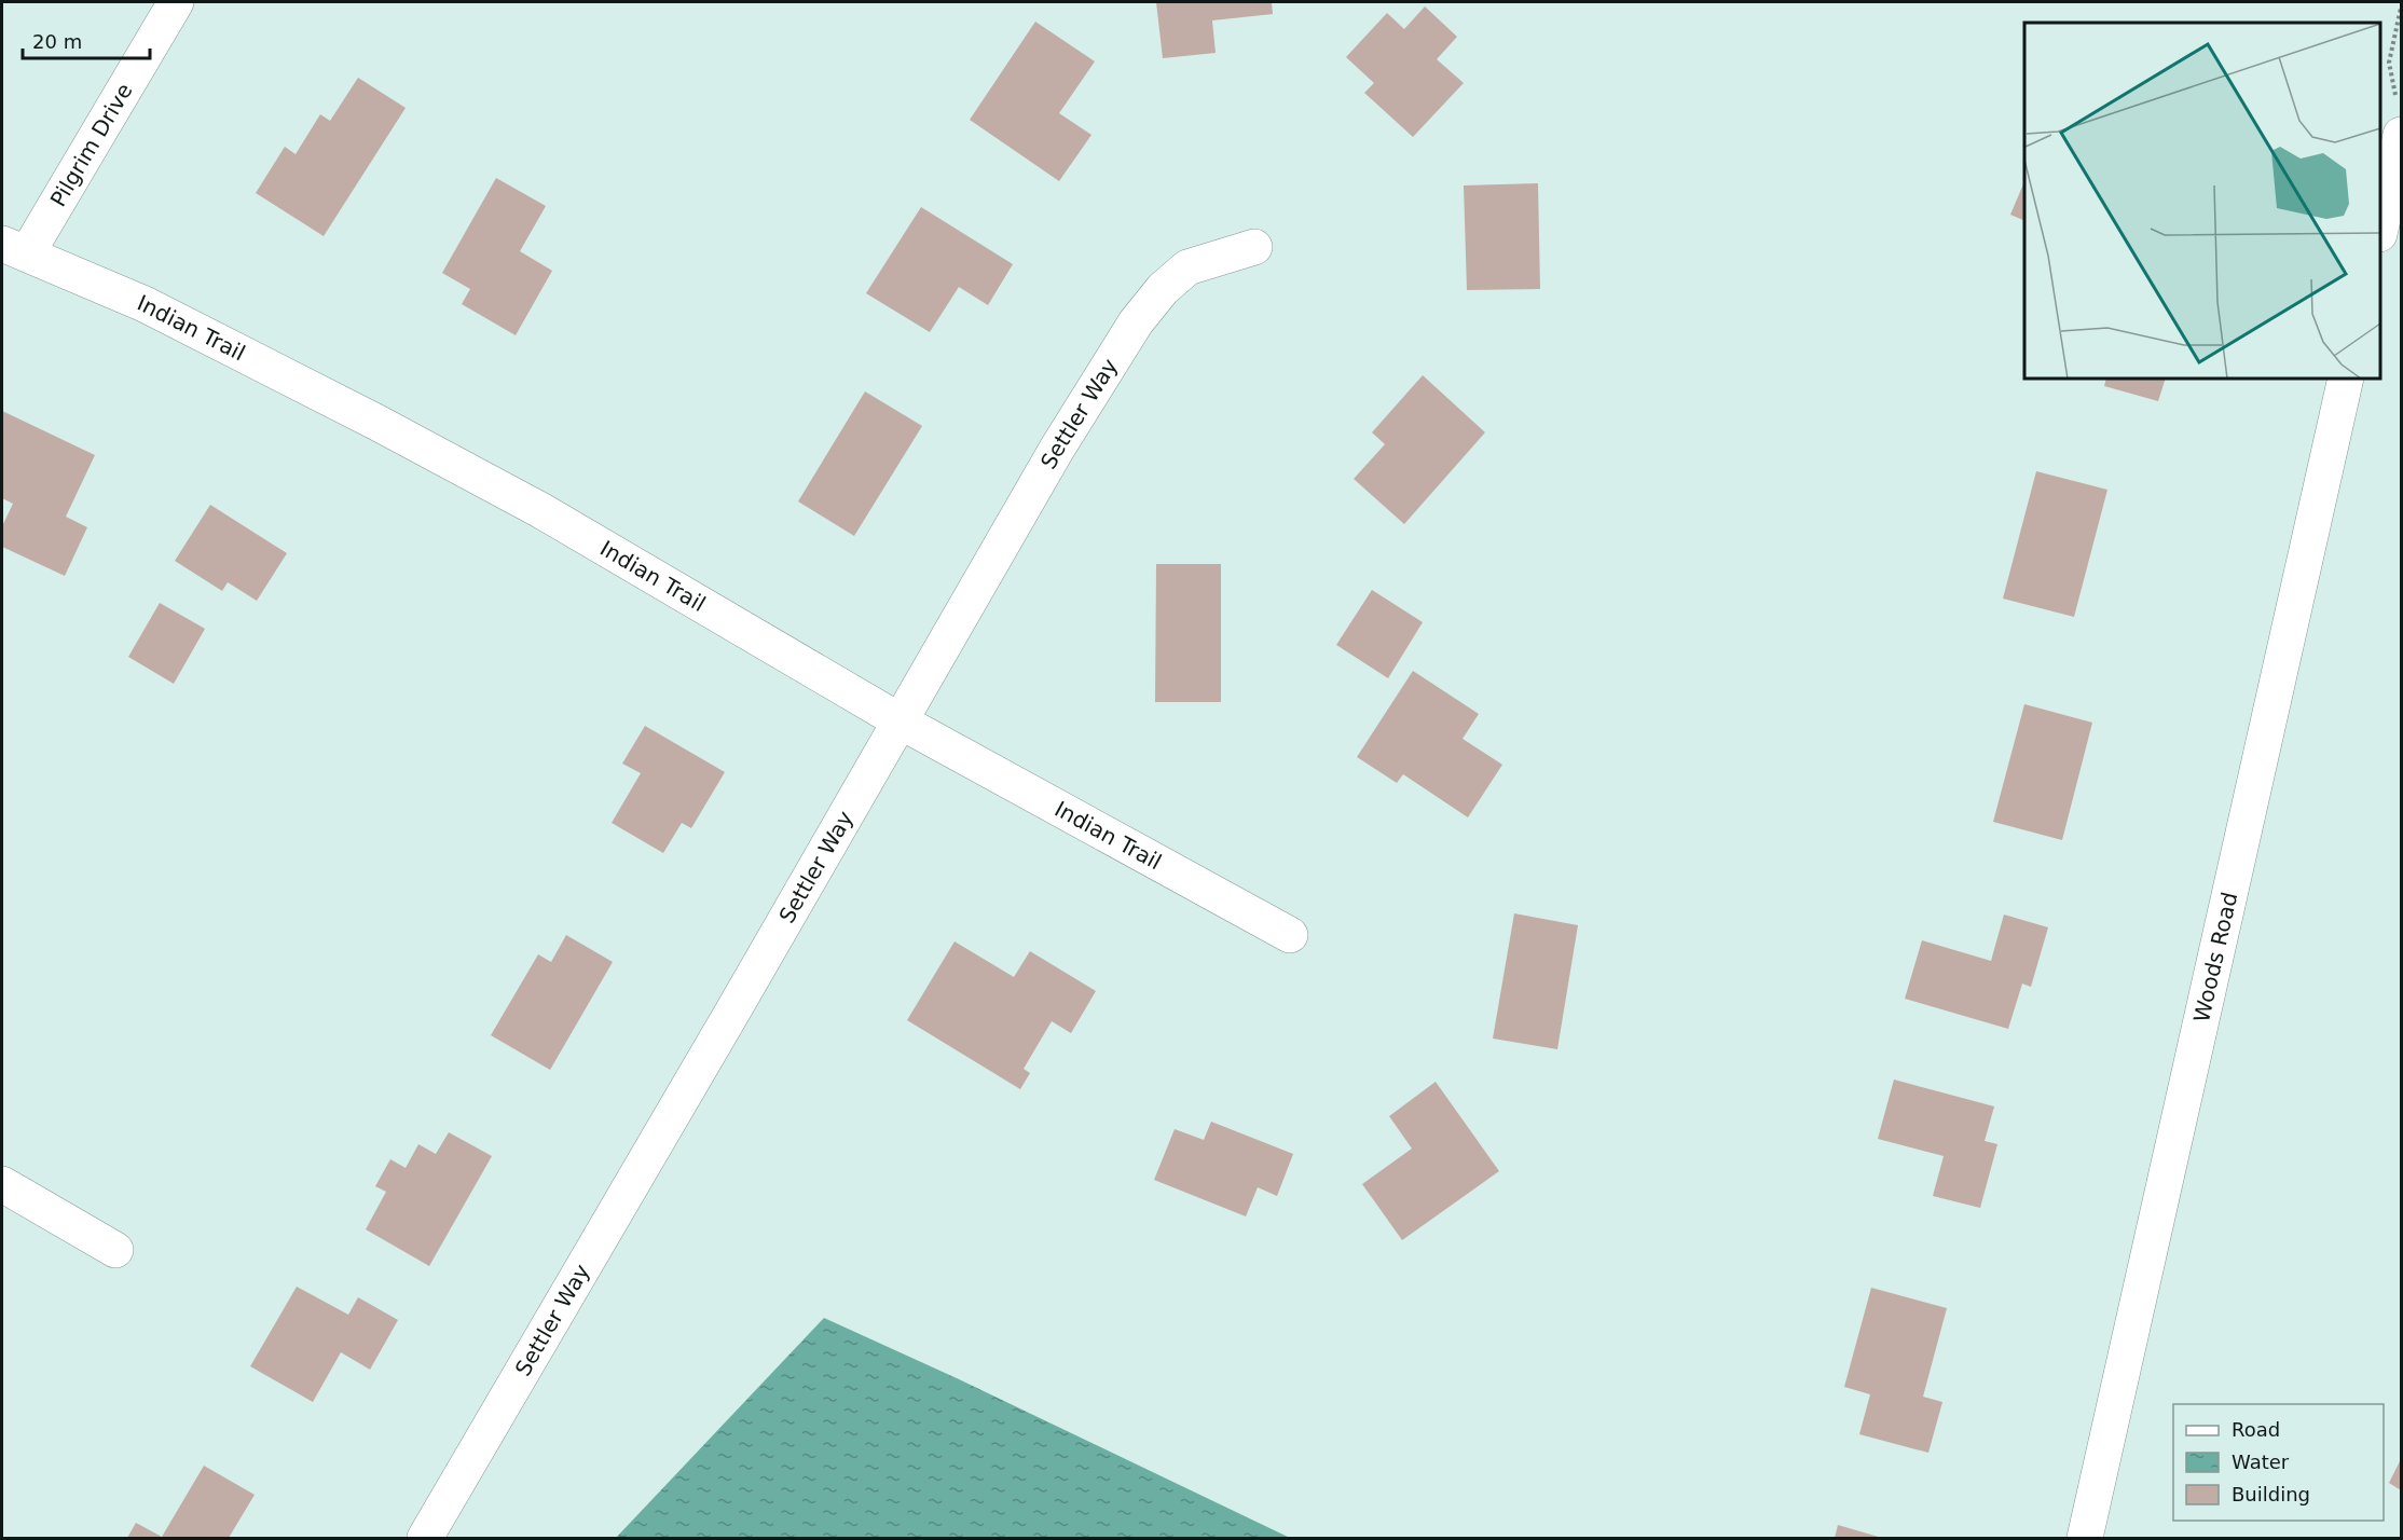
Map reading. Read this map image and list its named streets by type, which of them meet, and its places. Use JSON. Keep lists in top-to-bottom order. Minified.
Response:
{"streets":{"street":["Pilgrim Drive","Indian Trail","Settler Way","Woods Road"]},"crossings":[["Pilgrim Drive","Indian Trail"],["Indian Trail","Settler Way"]],"legend":["Road","Water","Building"],"scale_bar":"20 m"}
